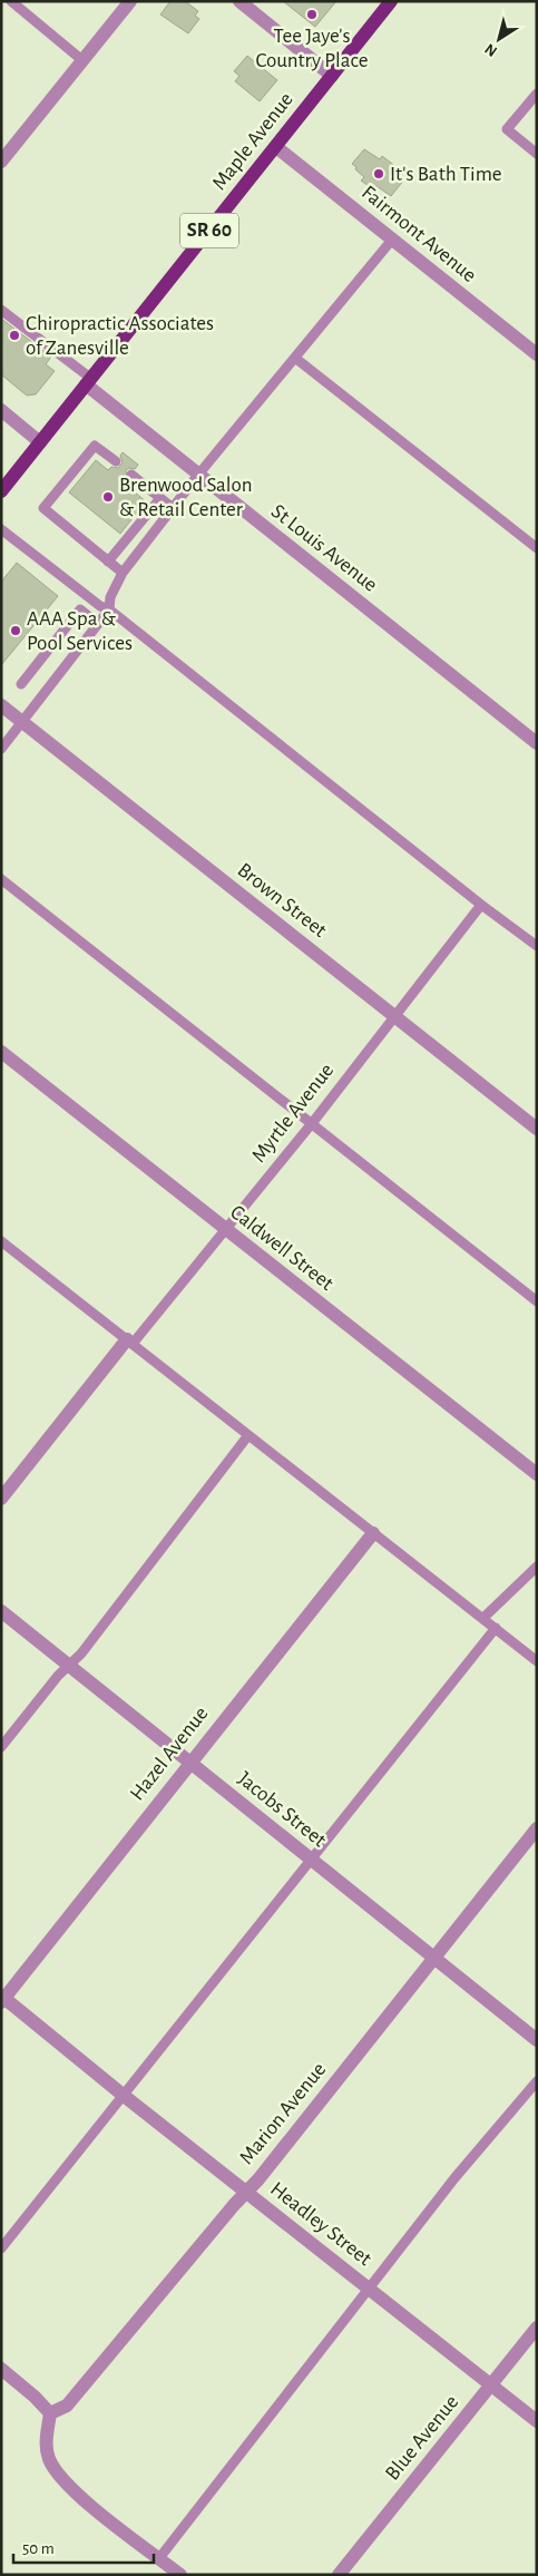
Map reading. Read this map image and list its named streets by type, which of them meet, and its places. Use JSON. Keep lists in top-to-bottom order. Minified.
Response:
{"streets":{"main road":["Maple Avenue","SR 60"],"street":["Fairmont Avenue","St Louis Avenue","Brown Street","Myrtle Avenue","Caldwell Street","Hazel Avenue","Jacobs Street","Marion Avenue","Headley Street","Blue Avenue"]},"crossings":[["Maple Avenue","Fairmont Avenue"],["Maple Avenue","St Louis Avenue"],["Brown Street","Myrtle Avenue"],["Myrtle Avenue","Caldwell Street"],["Hazel Avenue","Jacobs Street"],["Hazel Avenue","Headley Street"],["Jacobs Street","Marion Avenue"],["Marion Avenue","Headley Street"],["Headley Street","Blue Avenue"]],"places":["Tee Jaye's Country Place","It's Bath Time","Chiropractic Associates of Zanesville","Brenwood Salon & Retail Center","AAA Spa & Pool Services"],"scale_bar":"50 m","north":"bottom left"}
